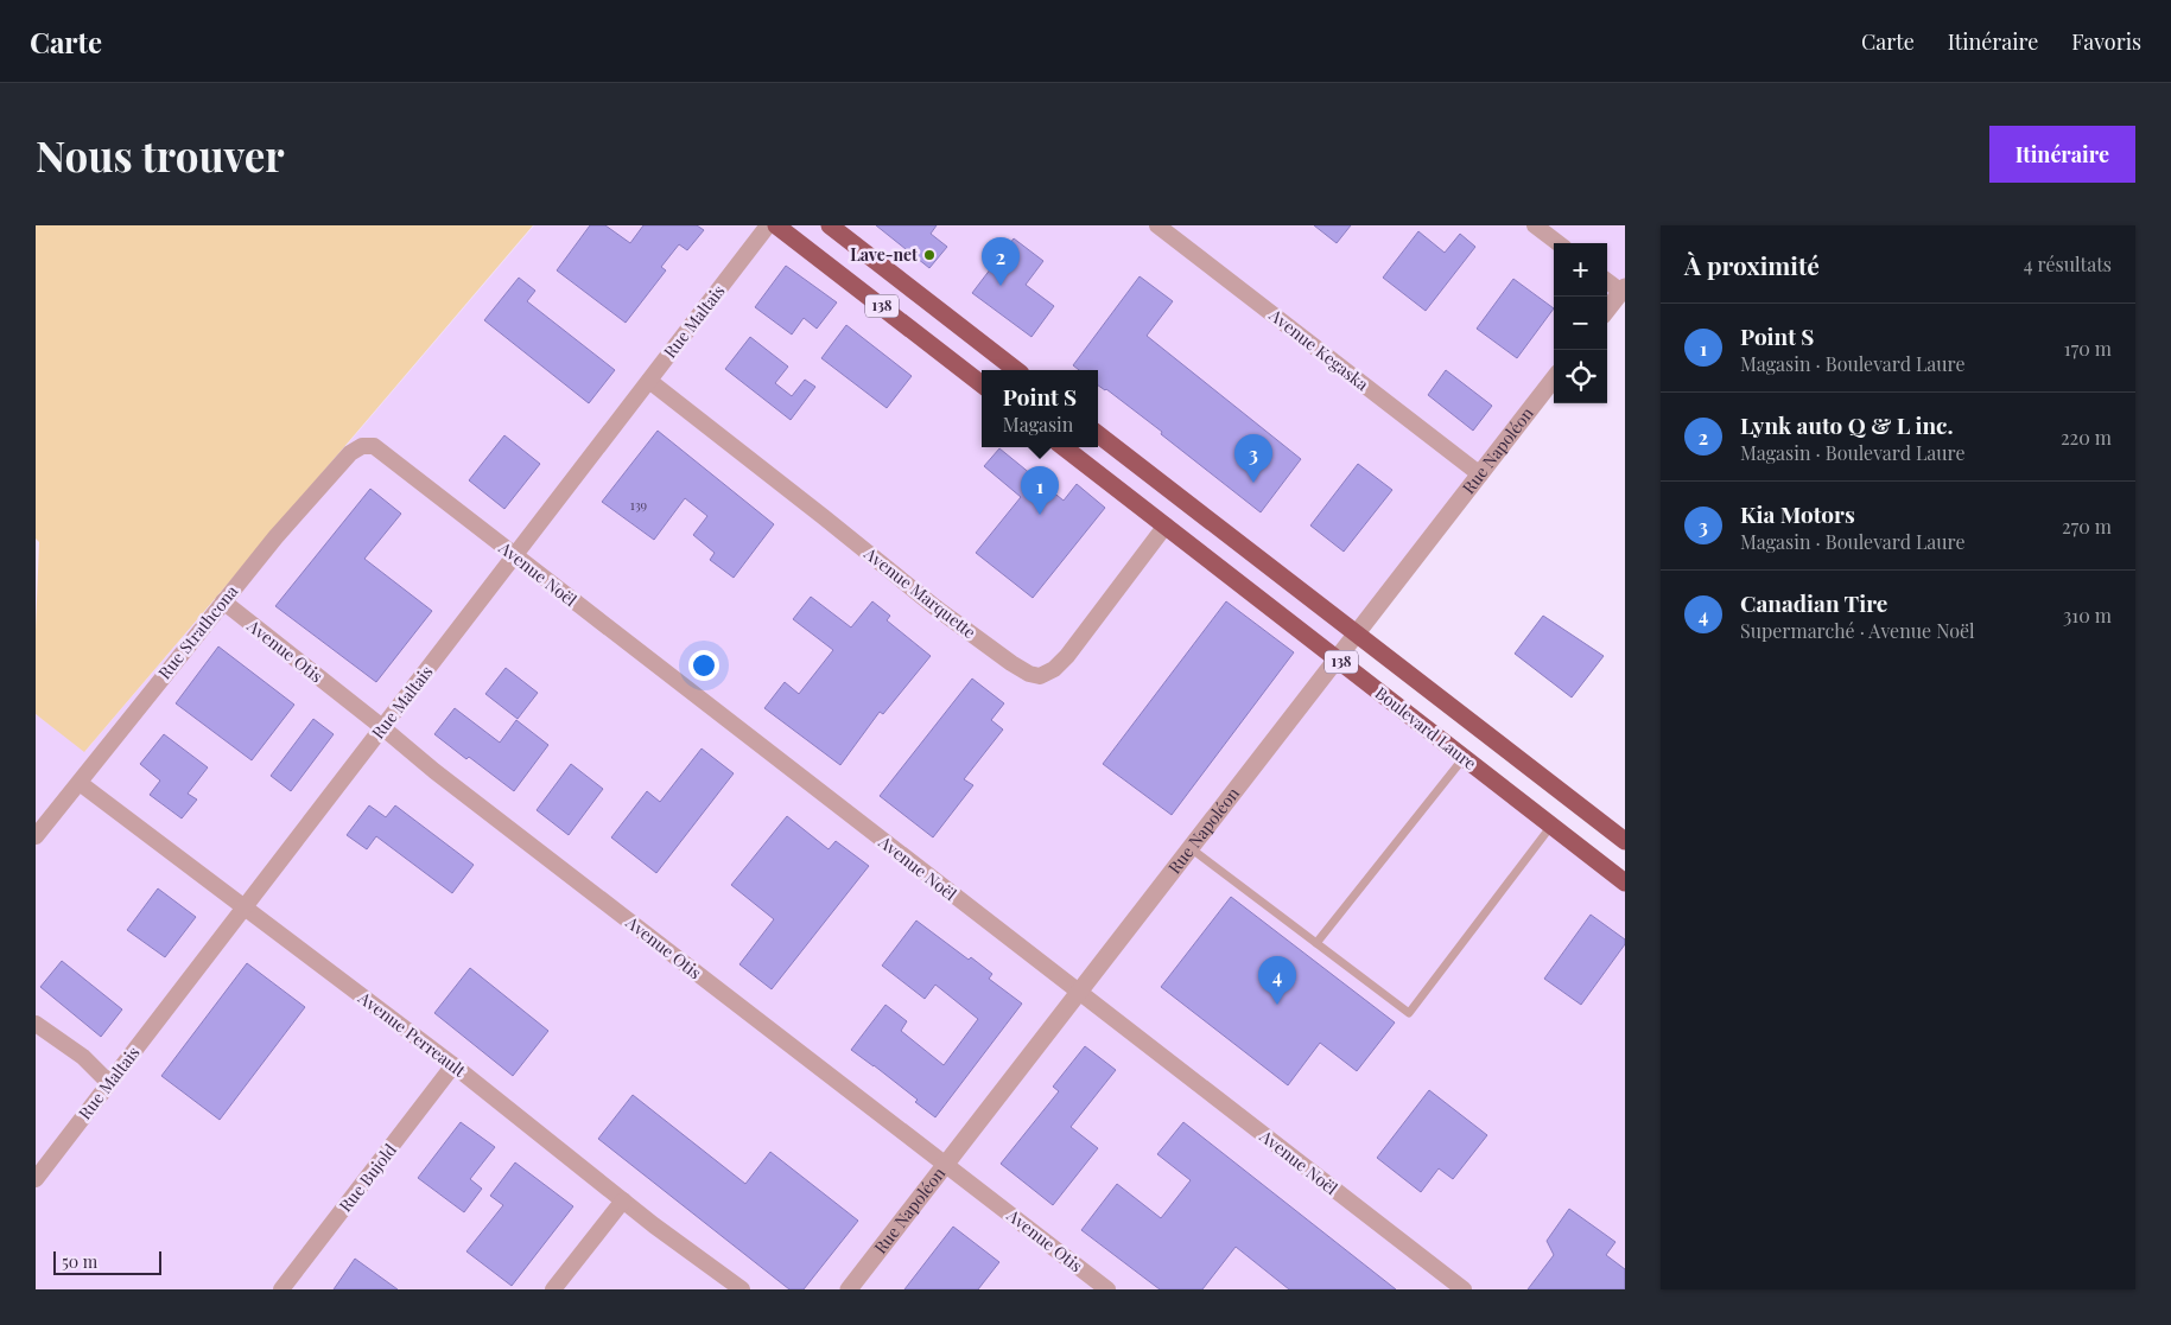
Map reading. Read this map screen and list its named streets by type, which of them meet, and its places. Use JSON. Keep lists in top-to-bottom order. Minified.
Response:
{"streets":{"highway":["138","Boulevard Laure"],"street":["Rue Maltais","Avenue Kegaska","Rue Napoléon","Avenue Noël","Avenue Marquette","Rue Strathcona","Avenue Otis","Avenue Perreault","Rue Bujold"]},"crossings":[["Rue Maltais","Avenue Noël"],["Rue Maltais","Avenue Marquette"],["Rue Maltais","Avenue Otis"],["Rue Maltais","Avenue Perreault"],["Avenue Kegaska","Rue Napoléon"],["Rue Napoléon","Avenue Noël"],["Rue Napoléon","Avenue Otis"],["Rue Napoléon","Boulevard Laure"],["Avenue Noël","Rue Strathcona"],["Avenue Marquette","Boulevard Laure"],["Rue Strathcona","Avenue Otis"],["Rue Strathcona","Avenue Perreault"],["Avenue Perreault","Rue Bujold"]],"places":["Lave-net"],"house_numbers":["139"],"scale_bar":"50 m","page":{"header":"Carte","nav":["Carte","Itinéraire","Favoris"],"buttons":"Itinéraire","title":"Nous trouver","heading":["À proximité","4 résultats"],"pins":["2","3","1","4"],"map_buttons":["+","−"],"list":[{"mark":"1","name":"Point S","note":"Magasin · Boulevard Laure","value":"170 m"},{"mark":"2","name":"Lynk auto Q & L inc.","note":"Magasin · Boulevard Laure","value":"220 m"},{"mark":"3","name":"Kia Motors","note":"Magasin · Boulevard Laure","value":"270 m"},{"mark":"4","name":"Canadian Tire","note":"Supermarché · Avenue Noël","value":"310 m"}],"popup":["Point S","Magasin"],"scale":"50 m"}}
